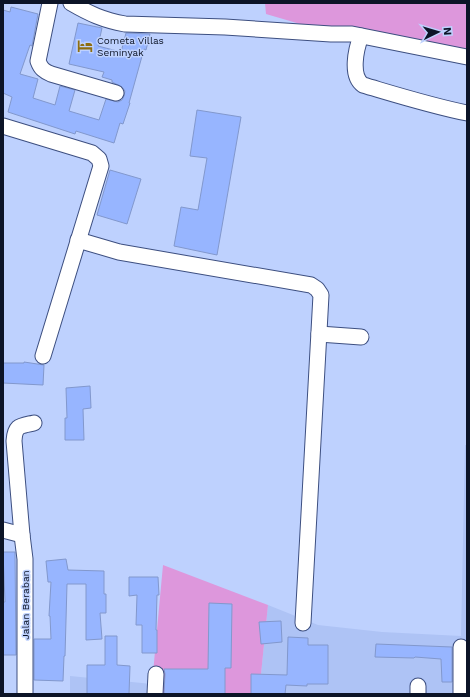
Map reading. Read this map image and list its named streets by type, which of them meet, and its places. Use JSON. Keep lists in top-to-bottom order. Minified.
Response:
{"streets":{"street":["Jalan Beraban"]},"places":{"hotel":["Cometa Villas Seminyak"]},"north":"right"}
